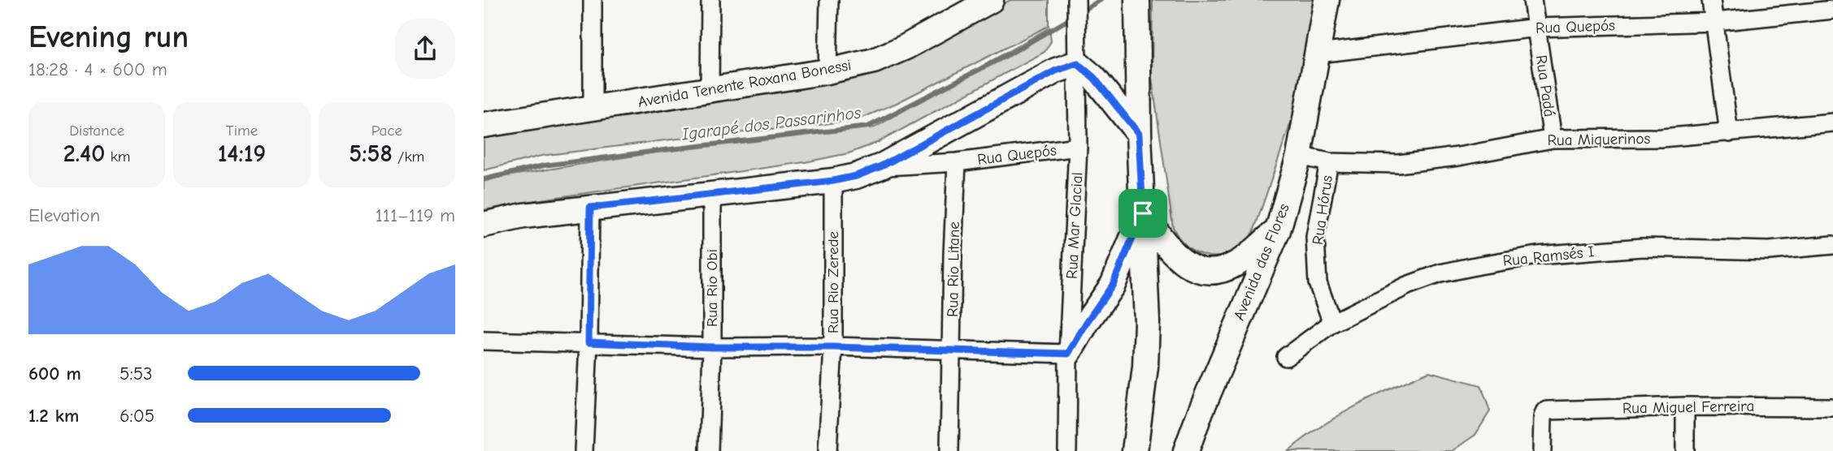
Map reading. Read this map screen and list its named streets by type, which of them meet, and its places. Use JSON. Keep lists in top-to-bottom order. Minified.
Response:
{"streets":{"main road":["Avenida Tenente Roxana Bonessi","Avenida das Flores"],"street":["Rua Quepós","Rua Padá","Rua Miquerinos","Rua Hórus","Rua Mar Glacial","Rua Ramsés I","Rua Rio Litane","Rua Rio Zerede","Rua Rio Obi","Rua Miguel Ferreira"]},"crossings":[["Rua Quepós","Rua Padá"],["Rua Quepós","Rua Mar Glacial"],["Rua Quepós","Avenida das Flores"],["Rua Quepós","Rua Rio Litane"],["Rua Padá","Rua Miquerinos"],["Rua Miquerinos","Rua Hórus"],["Rua Miquerinos","Avenida das Flores"],["Rua Hórus","Rua Ramsés I"]],"water":["Igarapé dos Passarinhos"],"page":{"heading":["Evening run","18:28 · 4 × 600 m"],"stats":[["Distance","2.40 km"],["Time","14:19"],["Pace","5:58 /km"]],"chart":["Elevation","111–119 m"],"list":[{"name":"600 m","note":"5:53"},{"name":"1.2 km","note":"6:05"}]}}
